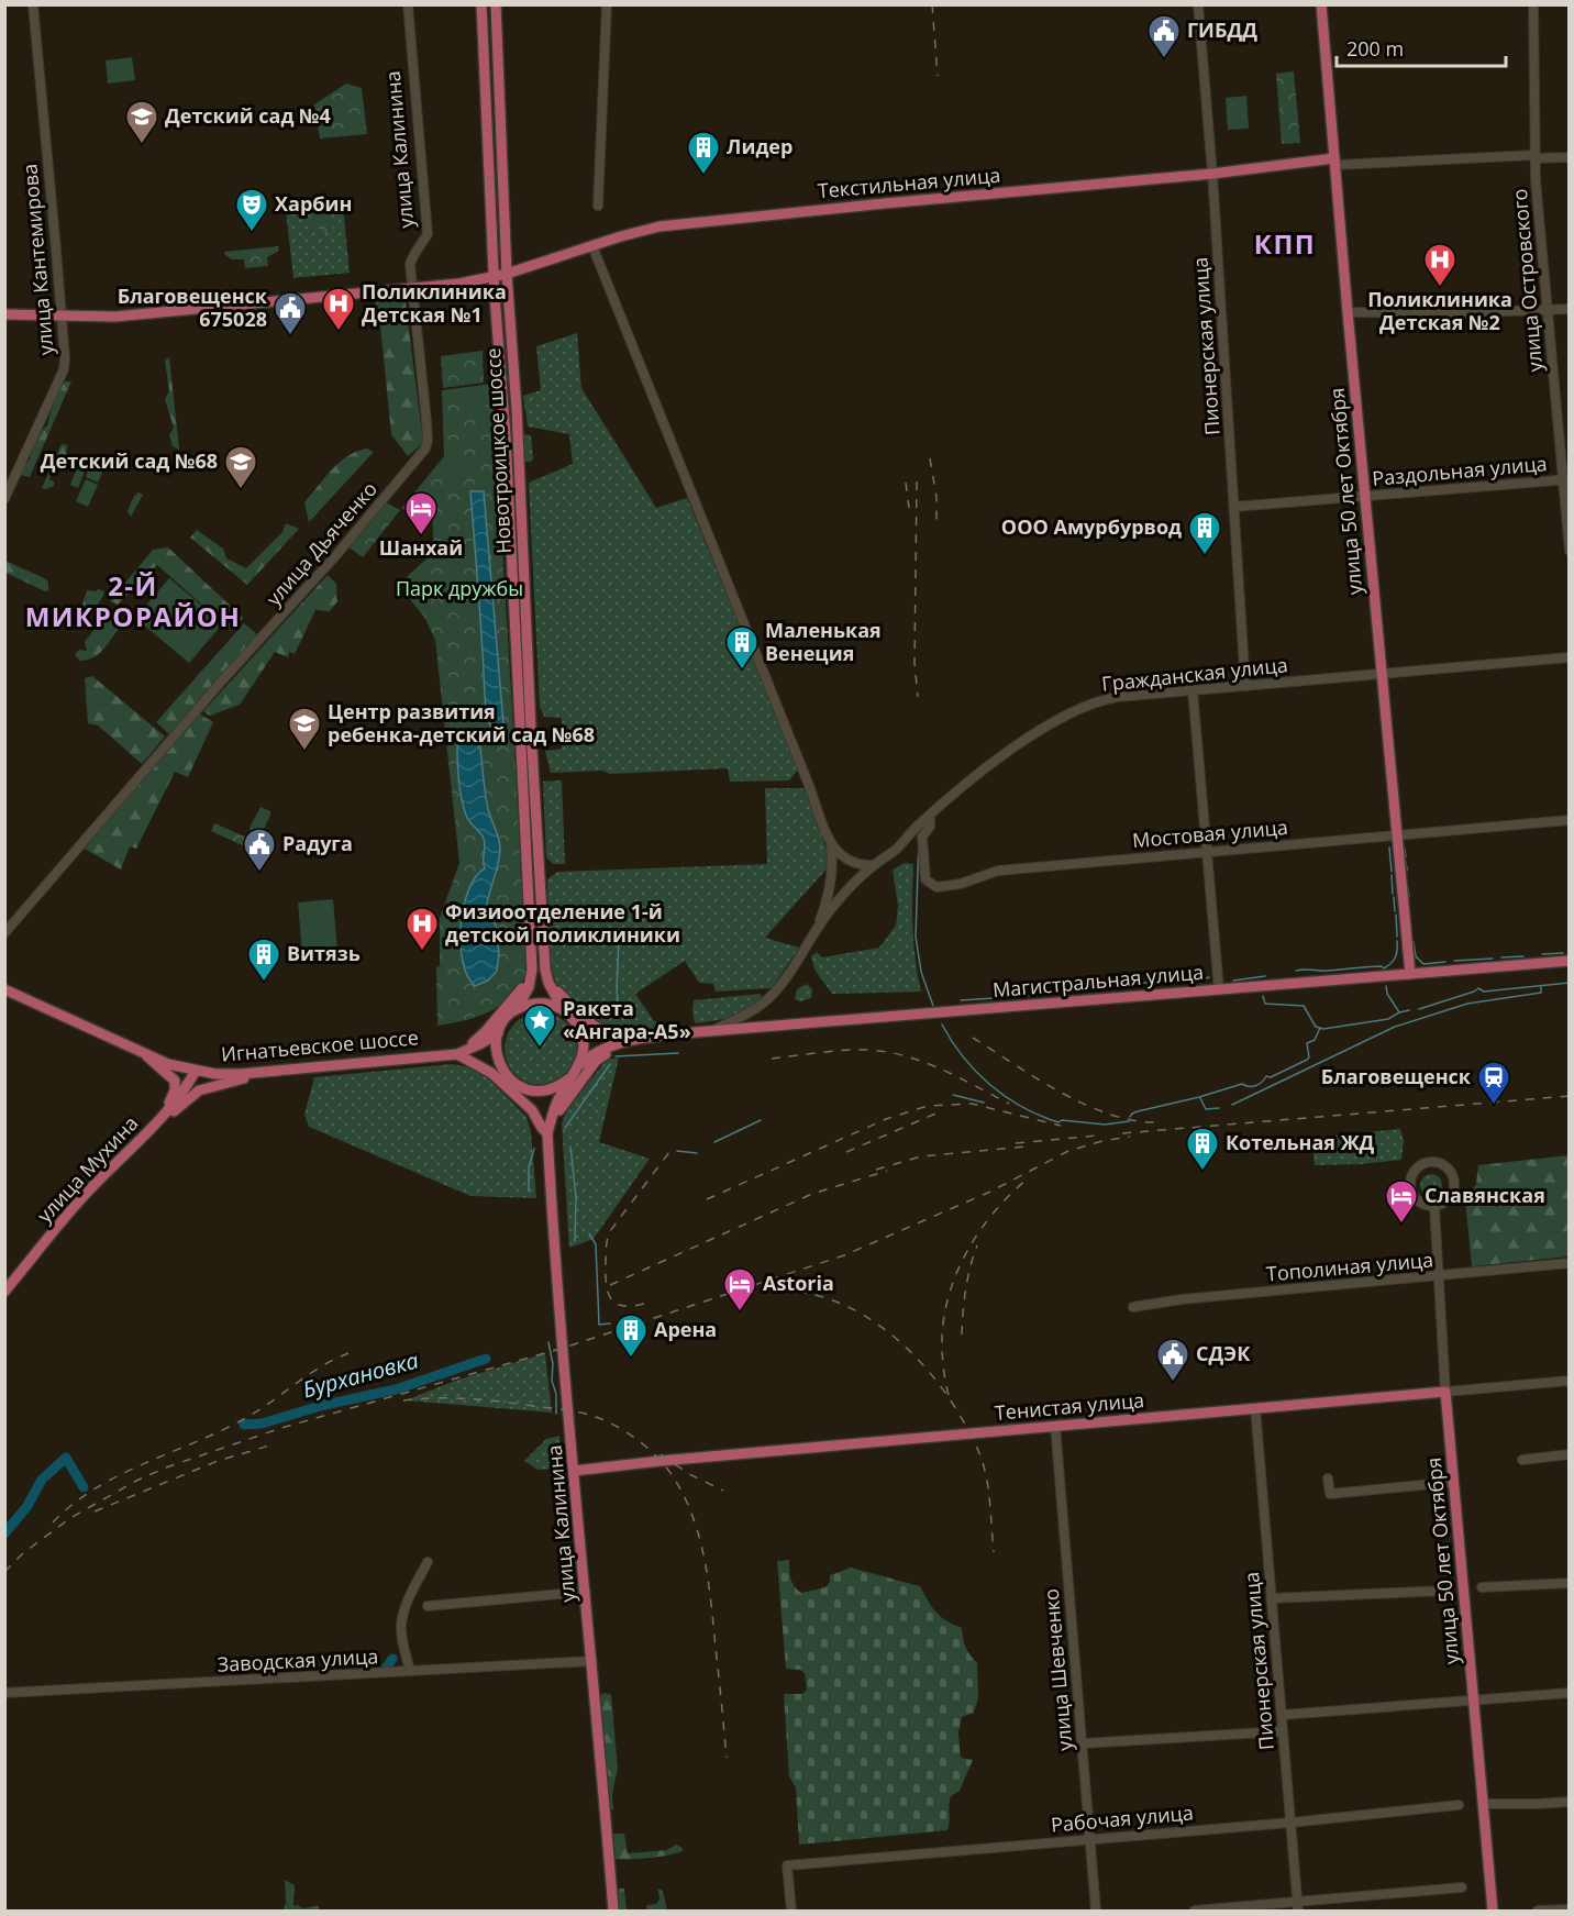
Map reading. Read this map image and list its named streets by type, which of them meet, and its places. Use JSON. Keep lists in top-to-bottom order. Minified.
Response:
{"streets":{"main road":["улица Калинина","Текстильная улица","Новотроицкое шоссе","улица 50 лет Октября","Магистральная улица","Игнатьевское шоссе","улица Мухина","Тенистая улица"],"street":["улица Кантемирова","улица Островского","Пионерская улица","Раздольная улица","улица Дьяченко","Гражданская улица","Мостовая улица","Тополиная улица","Заводская улица","улица Шевченко","Рабочая улица"]},"crossings":[["улица Калинина","Текстильная улица"],["улица Калинина","улица Дьяченко"],["улица Калинина","Тенистая улица"],["улица Калинина","Заводская улица"],["Текстильная улица","улица Кантемирова"],["Текстильная улица","улица Островского"],["Текстильная улица","Пионерская улица"],["Текстильная улица","Новотроицкое шоссе"],["Текстильная улица","улица 50 лет Октября"],["Текстильная улица","улица Дьяченко"],["улица Островского","Раздольная улица"],["Пионерская улица","Раздольная улица"],["Пионерская улица","Гражданская улица"],["Пионерская улица","Тенистая улица"],["Пионерская улица","Рабочая улица"],["Раздольная улица","улица 50 лет Октября"],["улица 50 лет Октября","Гражданская улица"],["улица 50 лет Октября","Мостовая улица"],["улица 50 лет Октября","Магистральная улица"],["улица 50 лет Октября","Тополиная улица"],["улица 50 лет Октября","Тенистая улица"],["Гражданская улица","Мостовая улица"],["Гражданская улица","Магистральная улица"],["Игнатьевское шоссе","улица Мухина"],["Тенистая улица","улица Шевченко"],["улица Шевченко","Рабочая улица"]],"districts":["КПП","2-Й МИКРОРАЙОН"],"water":["Бурхановка"],"parks":["Парк дружбы"],"places":{"public building":["ГИБДД","Благовещенск 675028","Радуга","СДЭК"],"school or university":["Детский сад №4","Детский сад №68","Центр развития ребенка-детский сад №68"],"building":["Лидер","ООО Амурбурвод","Маленькая Венеция","Витязь","Котельная ЖД","Арена"],"theatre":["Харбин"],"hospital":["Поликлиника Детская №2","Поликлиника Детская №1","Физиоотделение 1-й детской поликлиники"],"hotel":["Шанхай","Славянская","Astoria"],"place":["Ракета «Ангара-А5»"],"station":["Благовещенск"]},"scale_bar":"200 m"}
